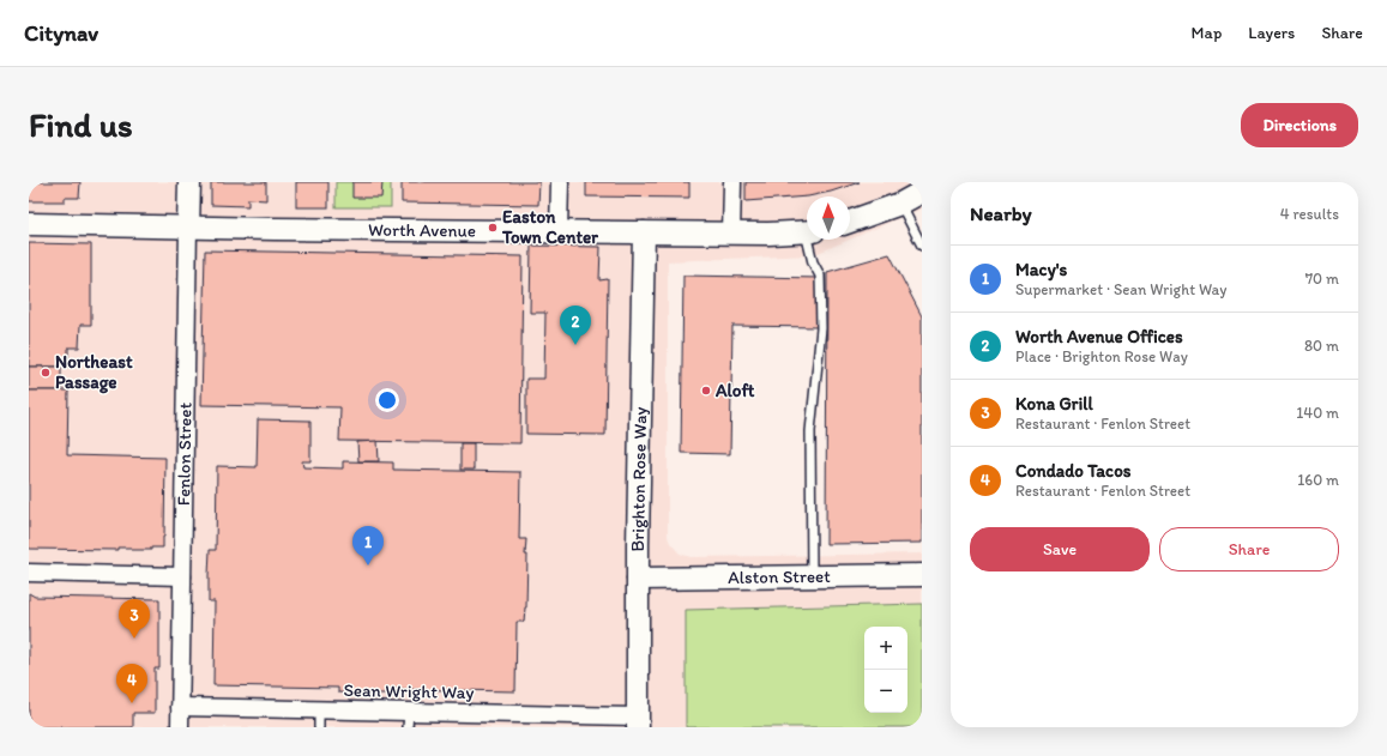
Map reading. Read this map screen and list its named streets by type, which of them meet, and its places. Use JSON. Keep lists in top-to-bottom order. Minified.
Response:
{"streets":{"street":["Worth Avenue","Fenlon Street","Brighton Rose Way","Alston Street","Sean Wright Way"]},"crossings":[["Worth Avenue","Fenlon Street"],["Worth Avenue","Brighton Rose Way"],["Fenlon Street","Sean Wright Way"],["Brighton Rose Way","Alston Street"],["Brighton Rose Way","Sean Wright Way"]],"places":["Easton Town Center","Northeast Passage","Aloft"],"north":"top","page":{"header":"Citynav","nav":["Map","Layers","Share"],"buttons":["Directions",["Save","Share"]],"title":"Find us","heading":["Nearby","4 results"],"list":[{"mark":"1","name":"Macy's","note":"Supermarket · Sean Wright Way","value":"70 m"},{"mark":"2","name":"Worth Avenue Offices","note":"Place · Brighton Rose Way","value":"80 m"},{"mark":"3","name":"Kona Grill","note":"Restaurant · Fenlon Street","value":"140 m"},{"mark":"4","name":"Condado Tacos","note":"Restaurant · Fenlon Street","value":"160 m"}],"pins":["2","1","3","4"],"map_buttons":["+","−"]}}
